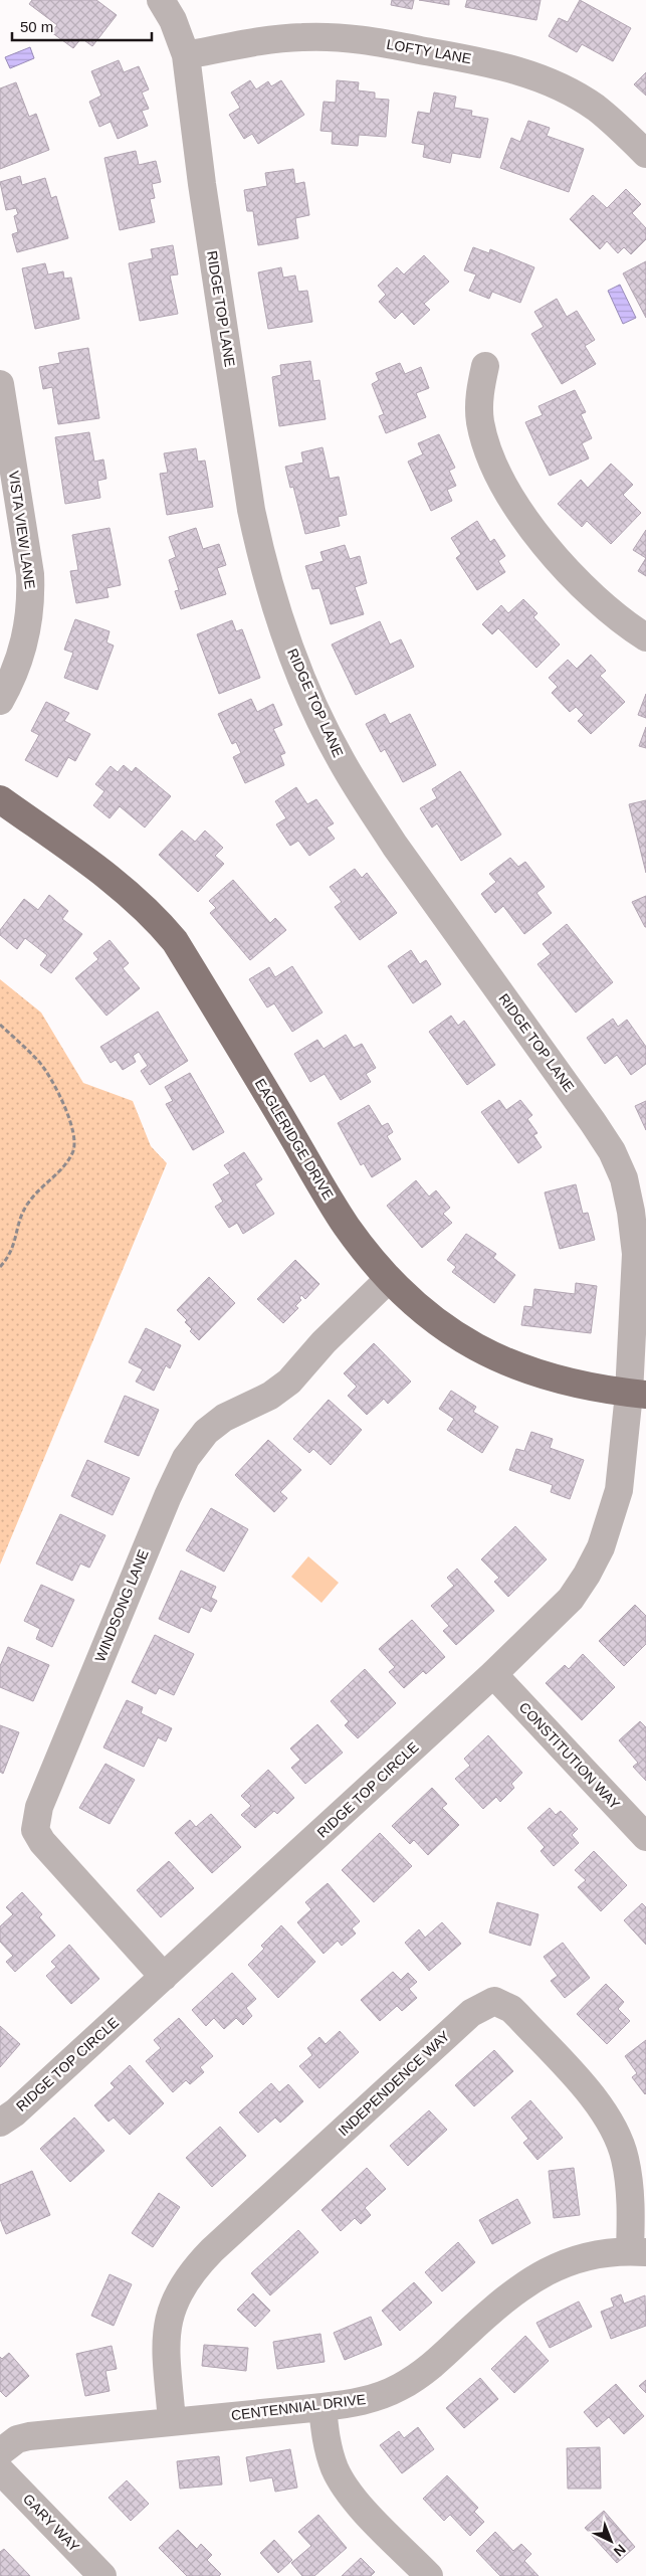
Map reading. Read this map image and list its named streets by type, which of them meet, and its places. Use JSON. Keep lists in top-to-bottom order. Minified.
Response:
{"streets":{"main road":["EAGLERIDGE DRIVE"],"street":["LOFTY LANE","RIDGE TOP LANE","VISTA VIEW LANE","WINDSONG LANE","CONSTITUTION WAY","RIDGE TOP CIRCLE","INDEPENDENCE WAY","CENTENNIAL DRIVE","GARY WAY"]},"crossings":[["LOFTY LANE","RIDGE TOP LANE"],["RIDGE TOP LANE","EAGLERIDGE DRIVE"],["RIDGE TOP LANE","RIDGE TOP CIRCLE"],["EAGLERIDGE DRIVE","WINDSONG LANE"],["EAGLERIDGE DRIVE","RIDGE TOP CIRCLE"],["WINDSONG LANE","RIDGE TOP CIRCLE"],["CONSTITUTION WAY","RIDGE TOP CIRCLE"],["INDEPENDENCE WAY","CENTENNIAL DRIVE"]],"scale_bar":"50 m","north":"bottom right"}
